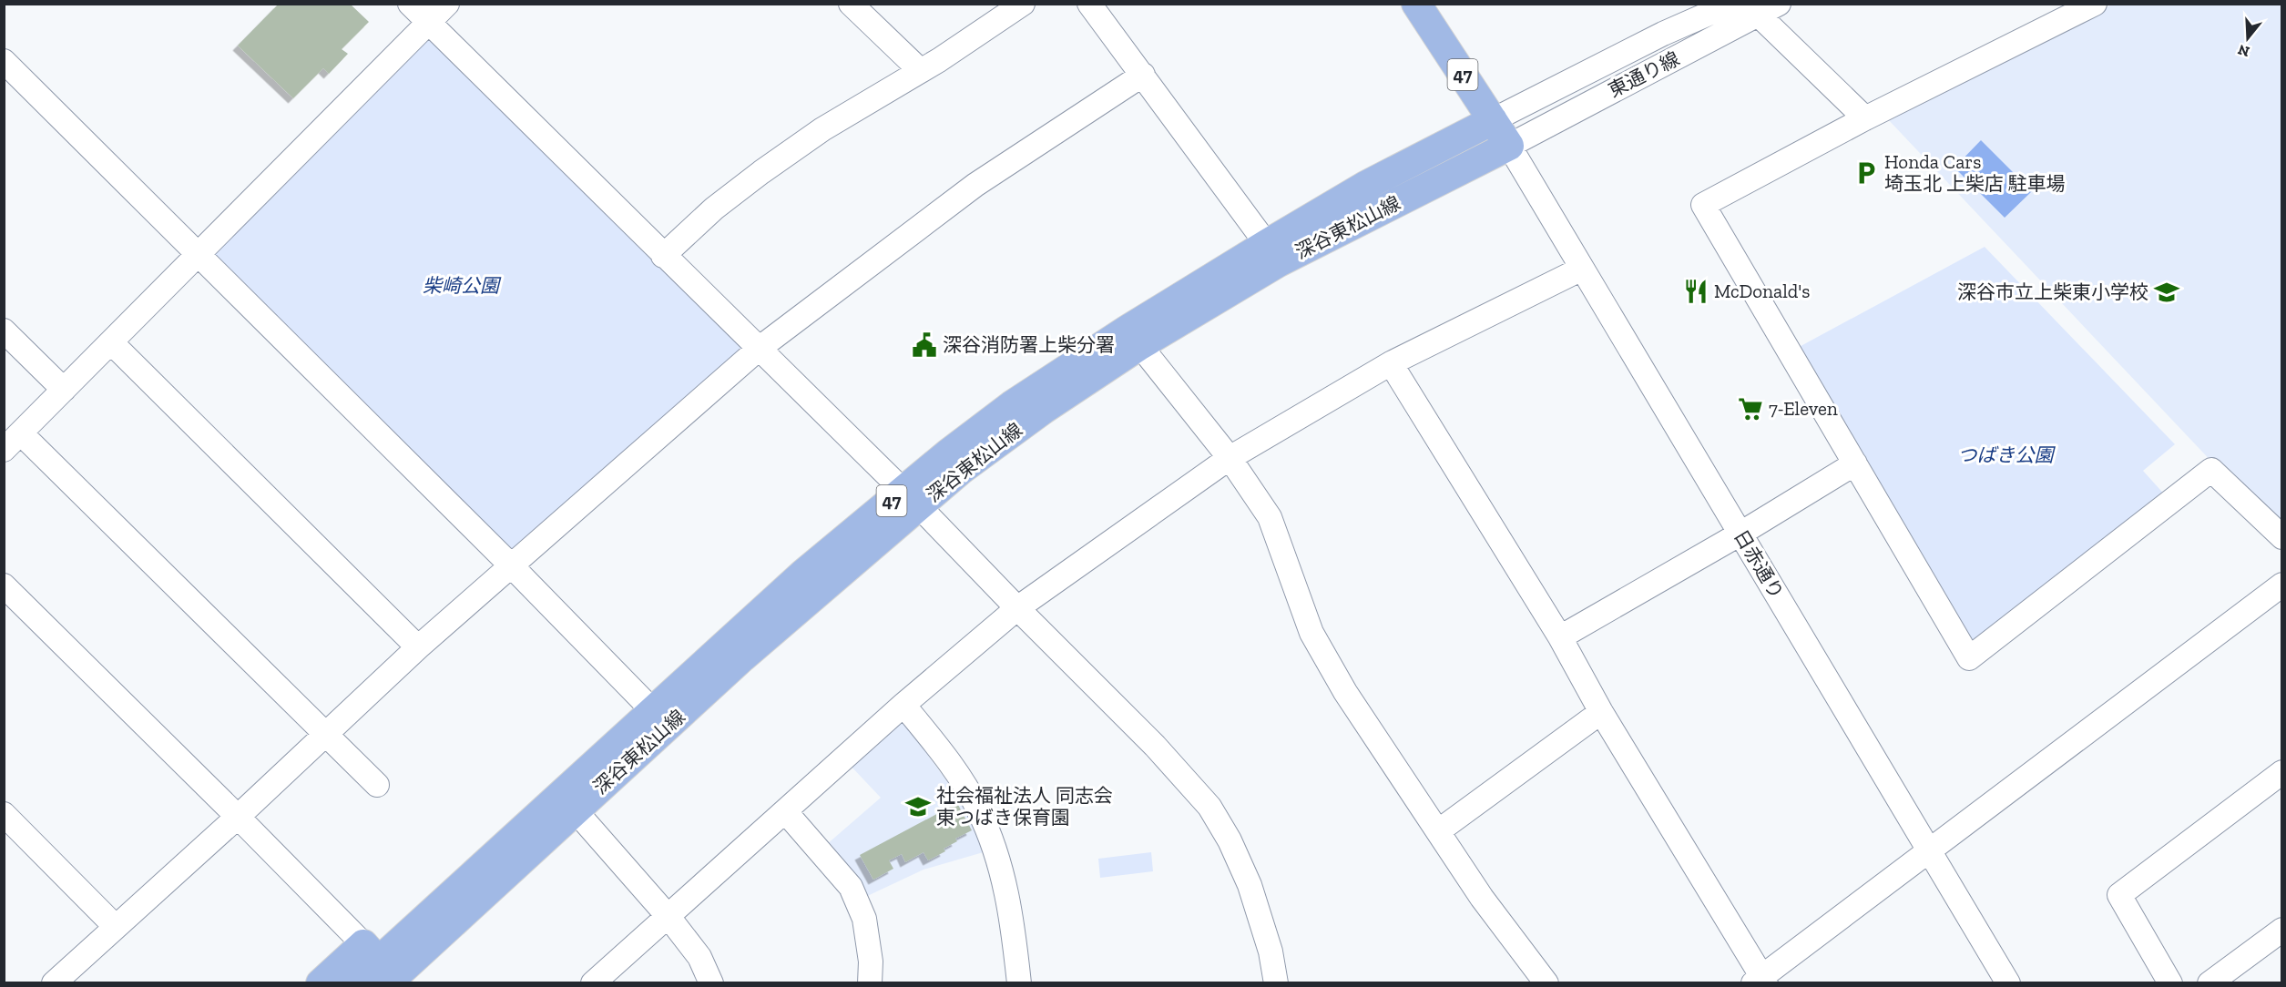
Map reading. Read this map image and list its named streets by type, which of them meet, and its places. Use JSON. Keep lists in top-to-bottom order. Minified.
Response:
{"streets":{"main road":["47","深谷東松山線"],"street":["東通り線","日赤通り"]},"crossings":[["47","東通り線"],["47","深谷東松山線"],["47","日赤通り"],["東通り線","深谷東松山線"],["東通り線","日赤通り"],["深谷東松山線","日赤通り"]],"parks":["柴崎公園","つばき公園"],"places":{"parking":["Honda Cars 埼玉北 上柴店 駐車場"],"restaurant":["McDonald's"],"school or university":["深谷市立上柴東小学校","社会福祉法人 同志会 東つばき保育園"],"public building":["深谷消防署上柴分署"],"supermarket":["7-Eleven"]},"north":"bottom"}
